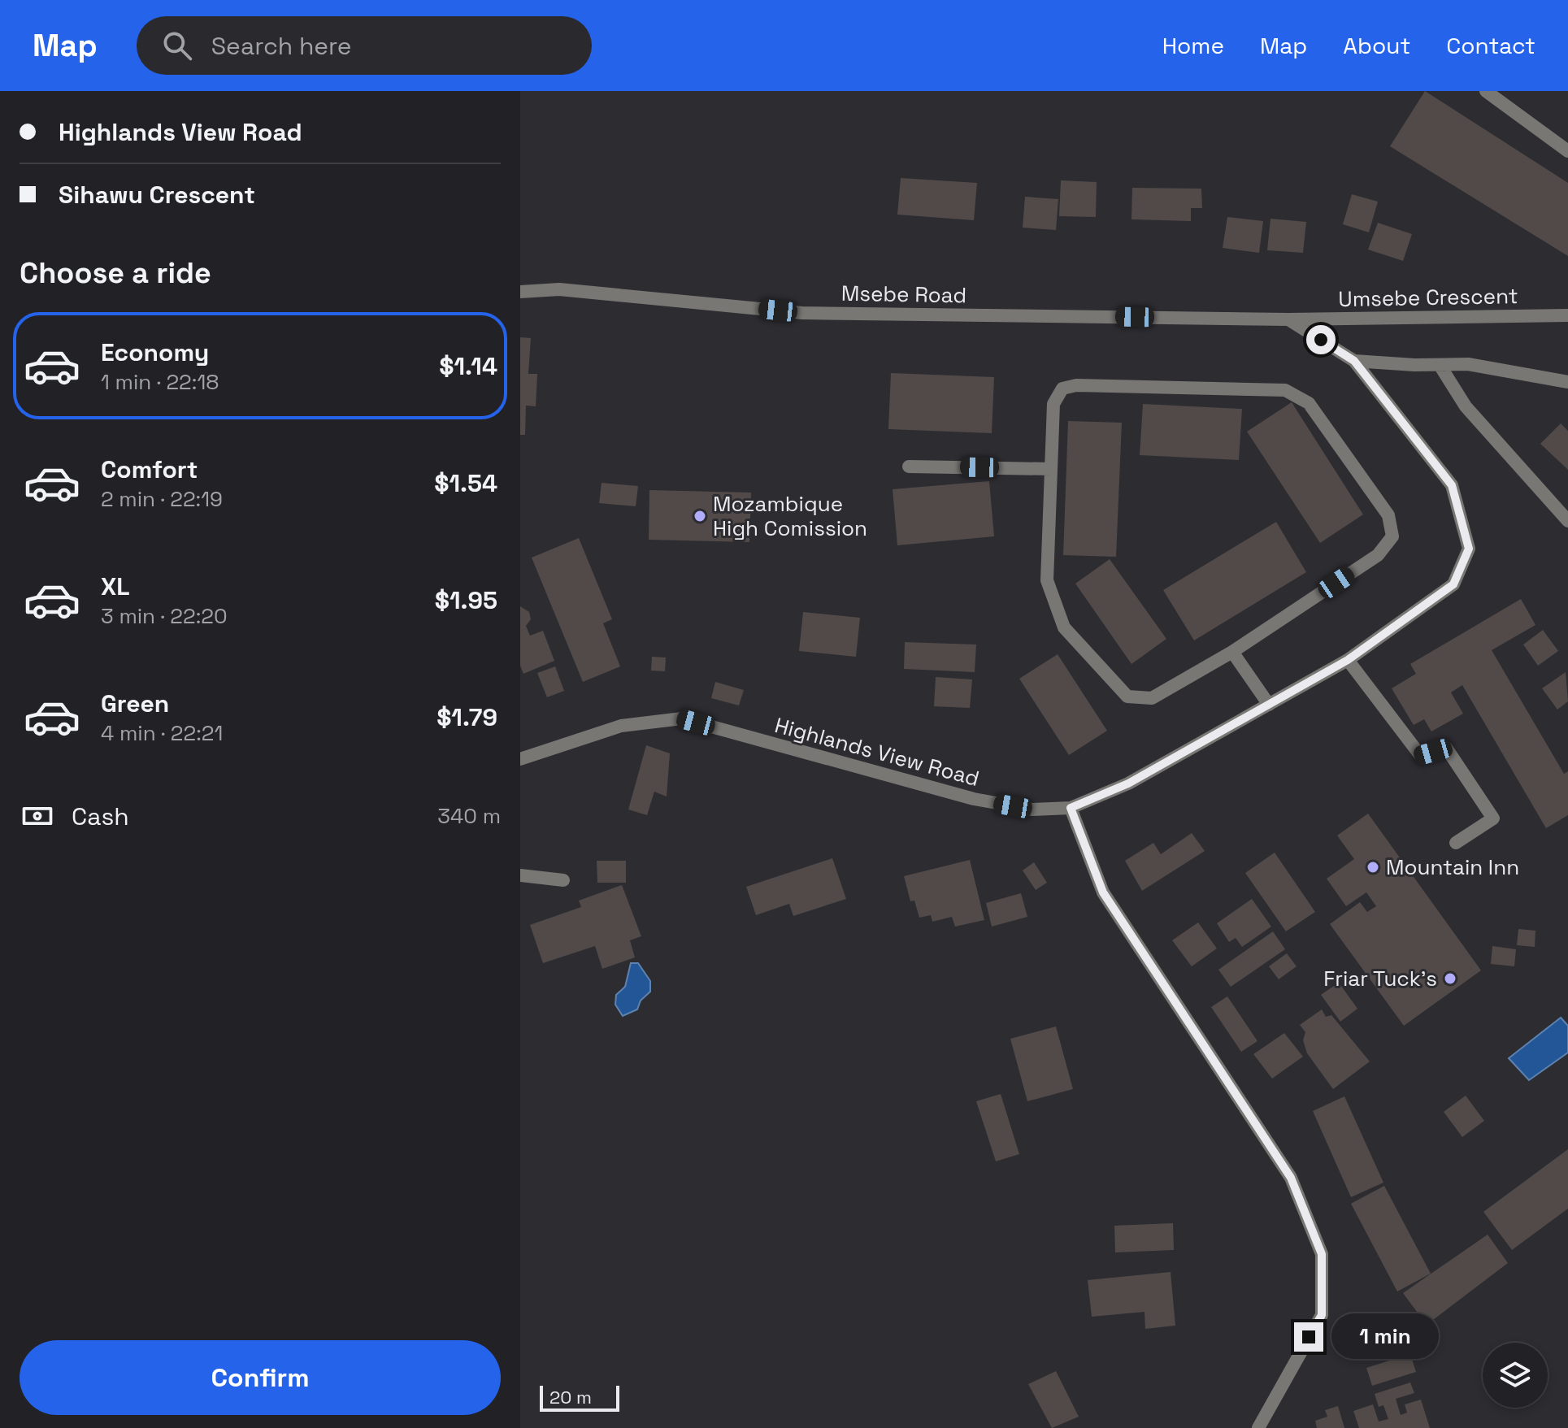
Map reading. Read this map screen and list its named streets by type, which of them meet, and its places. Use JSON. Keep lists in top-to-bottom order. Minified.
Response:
{"streets":{"street":["Msebe Road","Umsebe Crescent","Highlands View Road"]},"crossings":[["Msebe Road","Umsebe Crescent"],["Msebe Road","Highlands View Road"],["Umsebe Crescent","Highlands View Road"]],"places":["Mozambique High Comission","Mountain Inn","Friar Tuck's"],"scale_bar":"20 m","page":{"header":"Map","search":"Search here","nav":["Home","Map","About","Contact"],"banner":["Highlands View Road","Sihawu Crescent"],"heading":"Choose a ride","list":[{"name":"Economy","note":"1 min · 22:18","value":"$1.14"},{"name":"Comfort","note":"2 min · 22:19","value":"$1.54"},{"name":"XL","note":"3 min · 22:20","value":"$1.95"},{"name":"Green","note":"4 min · 22:21","value":"$1.79"}],"pay":["Cash","340 m"],"bubble":"1 min","buttons":"Confirm","scale":"20 m"}}
